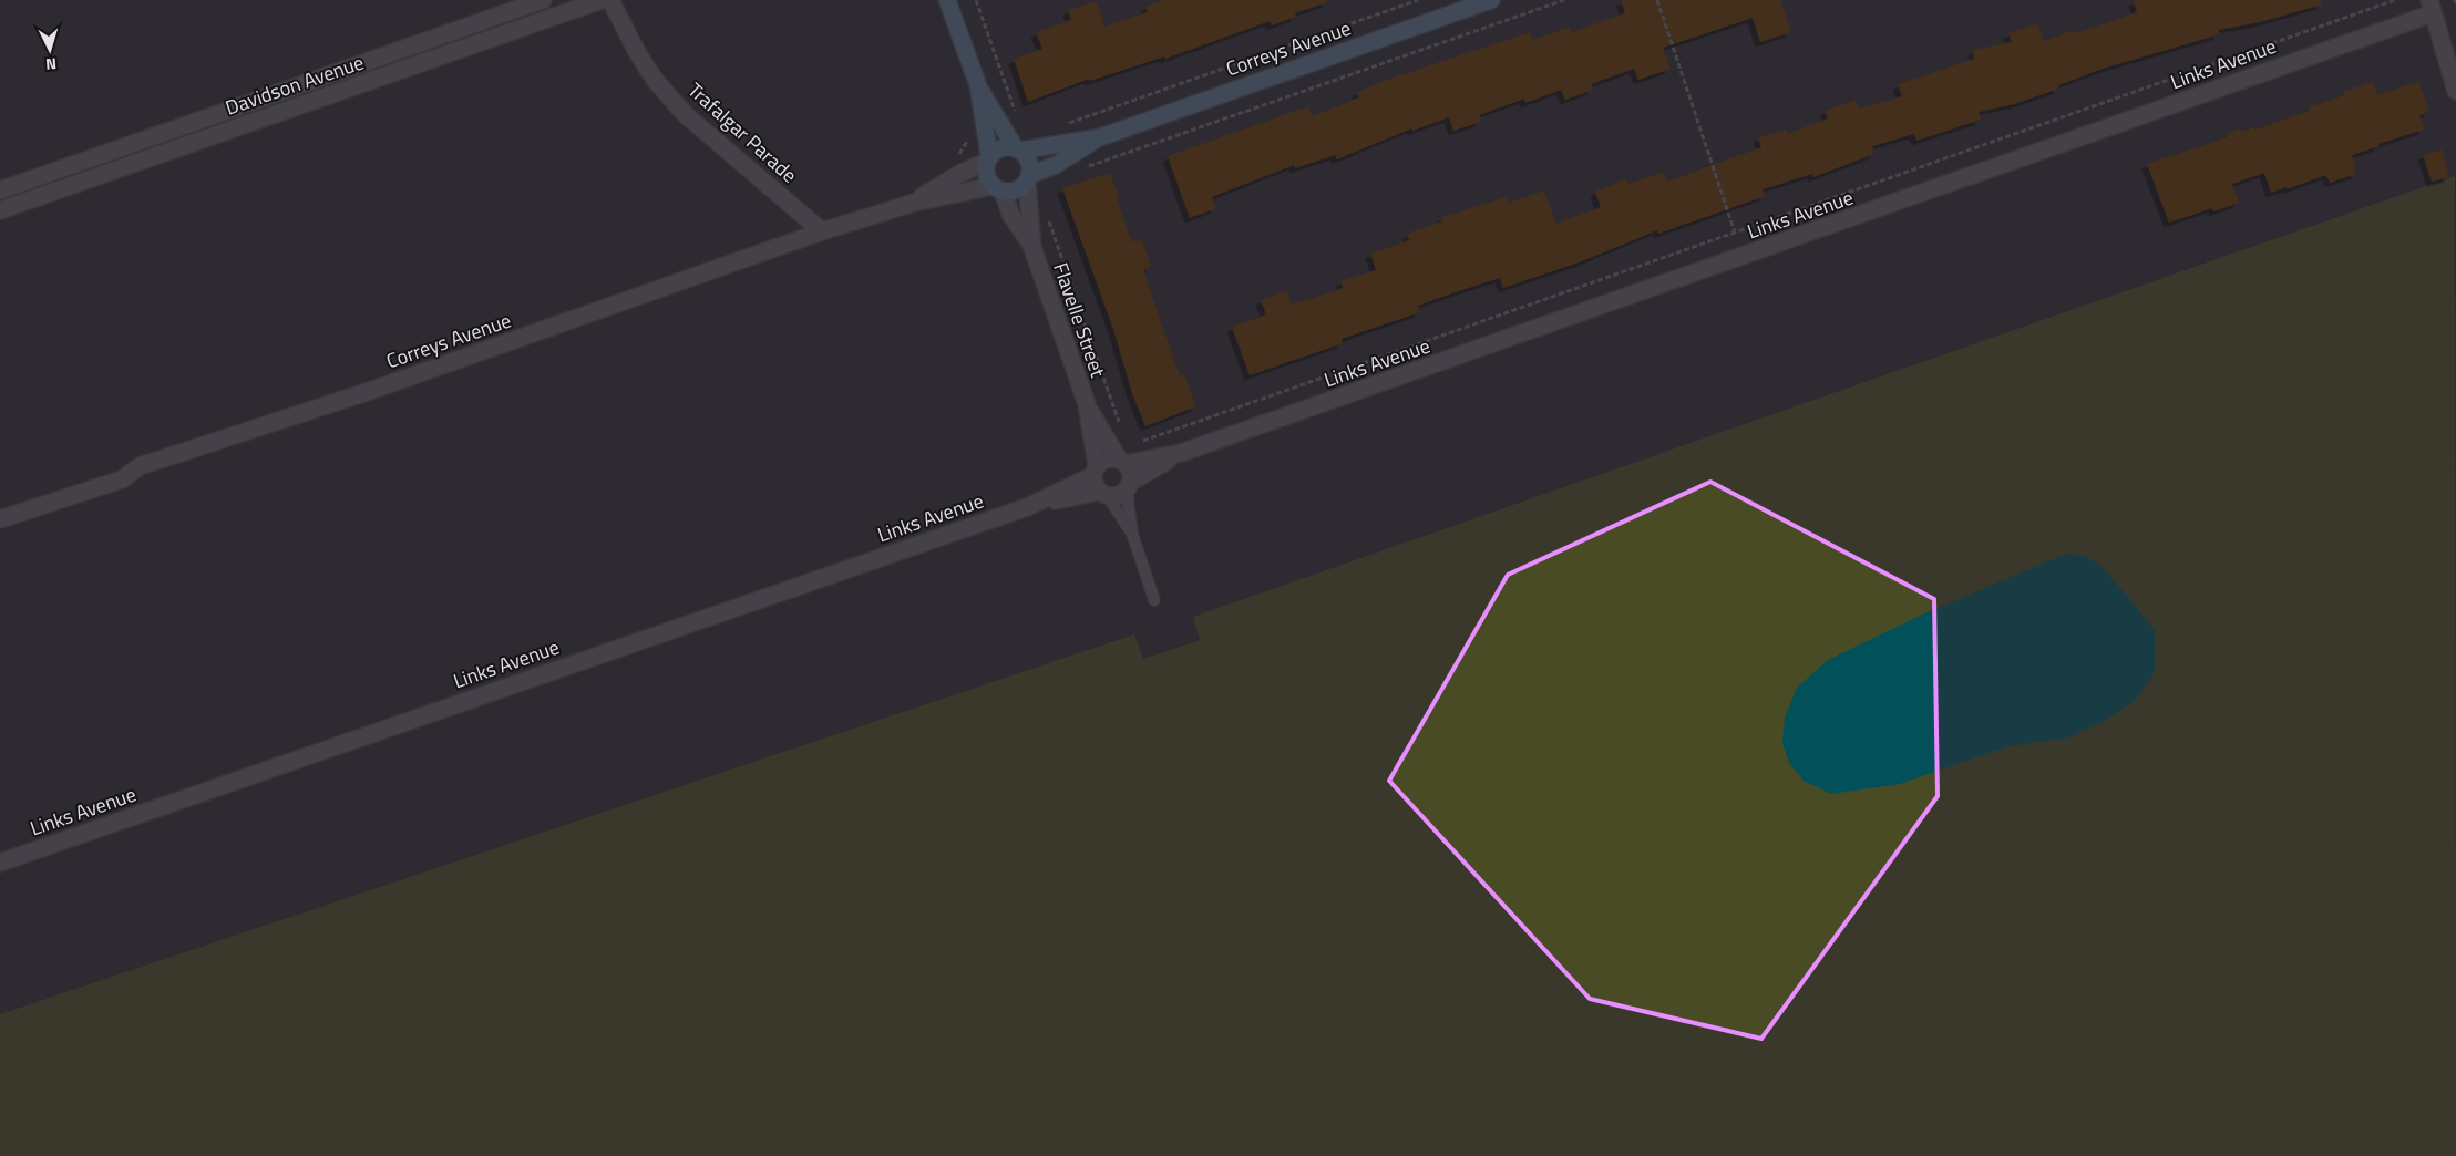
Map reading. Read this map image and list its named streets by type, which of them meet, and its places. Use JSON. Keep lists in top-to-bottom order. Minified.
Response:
{"streets":{"street":["Correys Avenue","Links Avenue","Davidson Avenue","Trafalgar Parade","Flavelle Street"]},"crossings":[["Correys Avenue","Trafalgar Parade"],["Correys Avenue","Flavelle Street"],["Links Avenue","Flavelle Street"]],"north":"bottom"}
